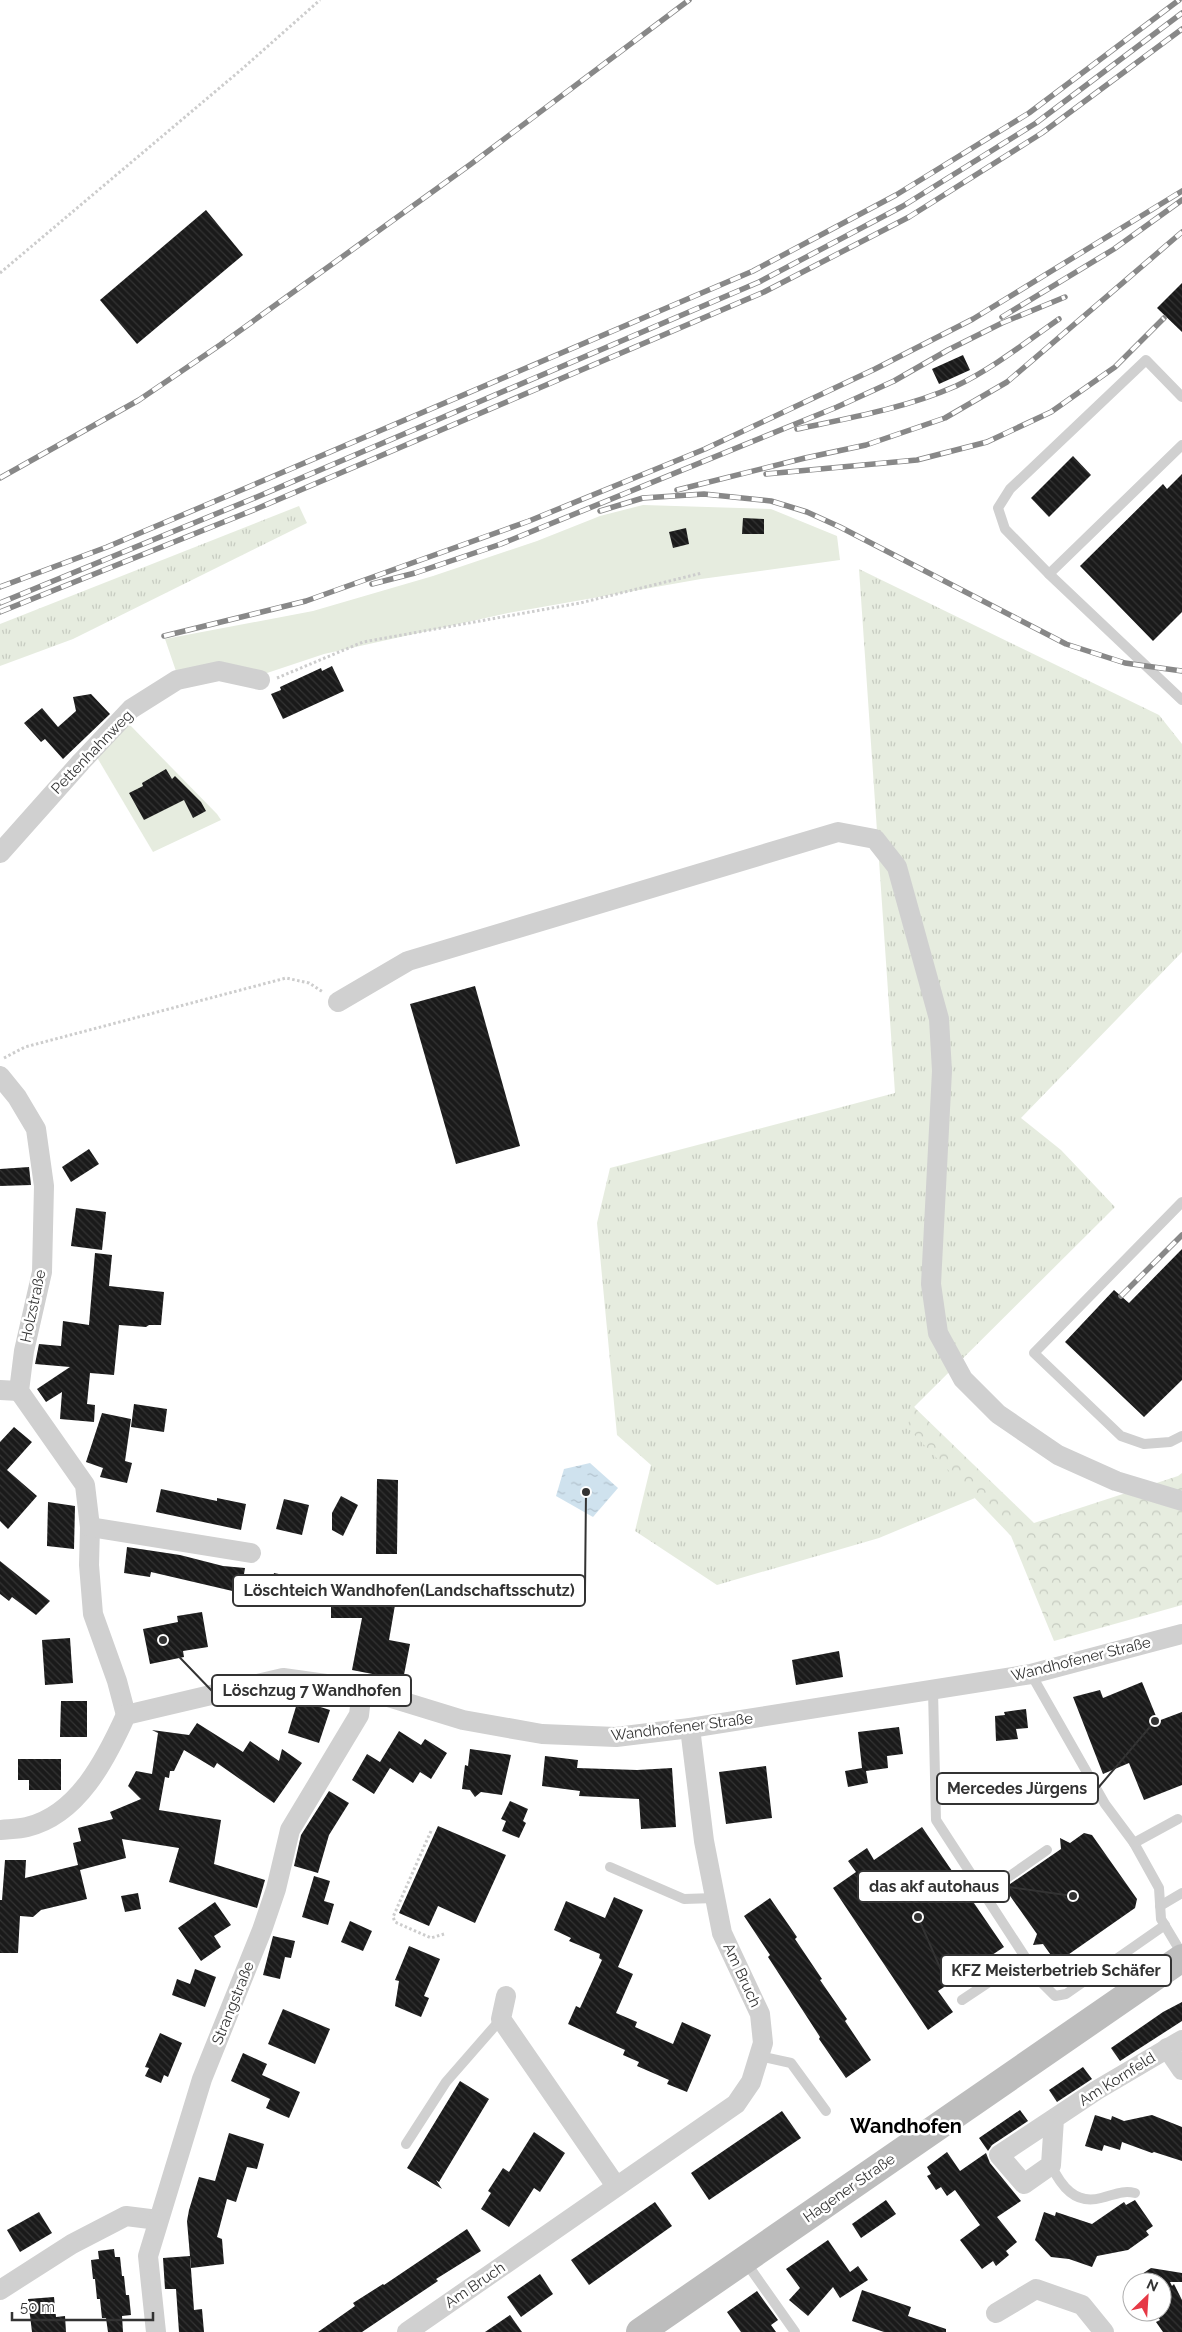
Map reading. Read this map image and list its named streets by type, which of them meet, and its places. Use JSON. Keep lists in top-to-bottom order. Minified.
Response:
{"streets":{"main road":["Hagener Straße"],"street":["Pettenhahnweg","Holzstraße","Wandhofener Straße","Am Bruch","Strangstraße","Am Kornfeld"]},"crossings":[["Holzstraße","Wandhofener Straße"],["Wandhofener Straße","Am Bruch"],["Wandhofener Straße","Strangstraße"]],"districts":["Wandhofen"],"places":["Löschteich Wandhofen(Landschaftsschutz)","Löschzug 7 Wandhofen","Mercedes Jürgens","das akf autohaus","KFZ Meisterbetrieb Schäfer"],"scale_bar":"50 m","north":"top right"}
